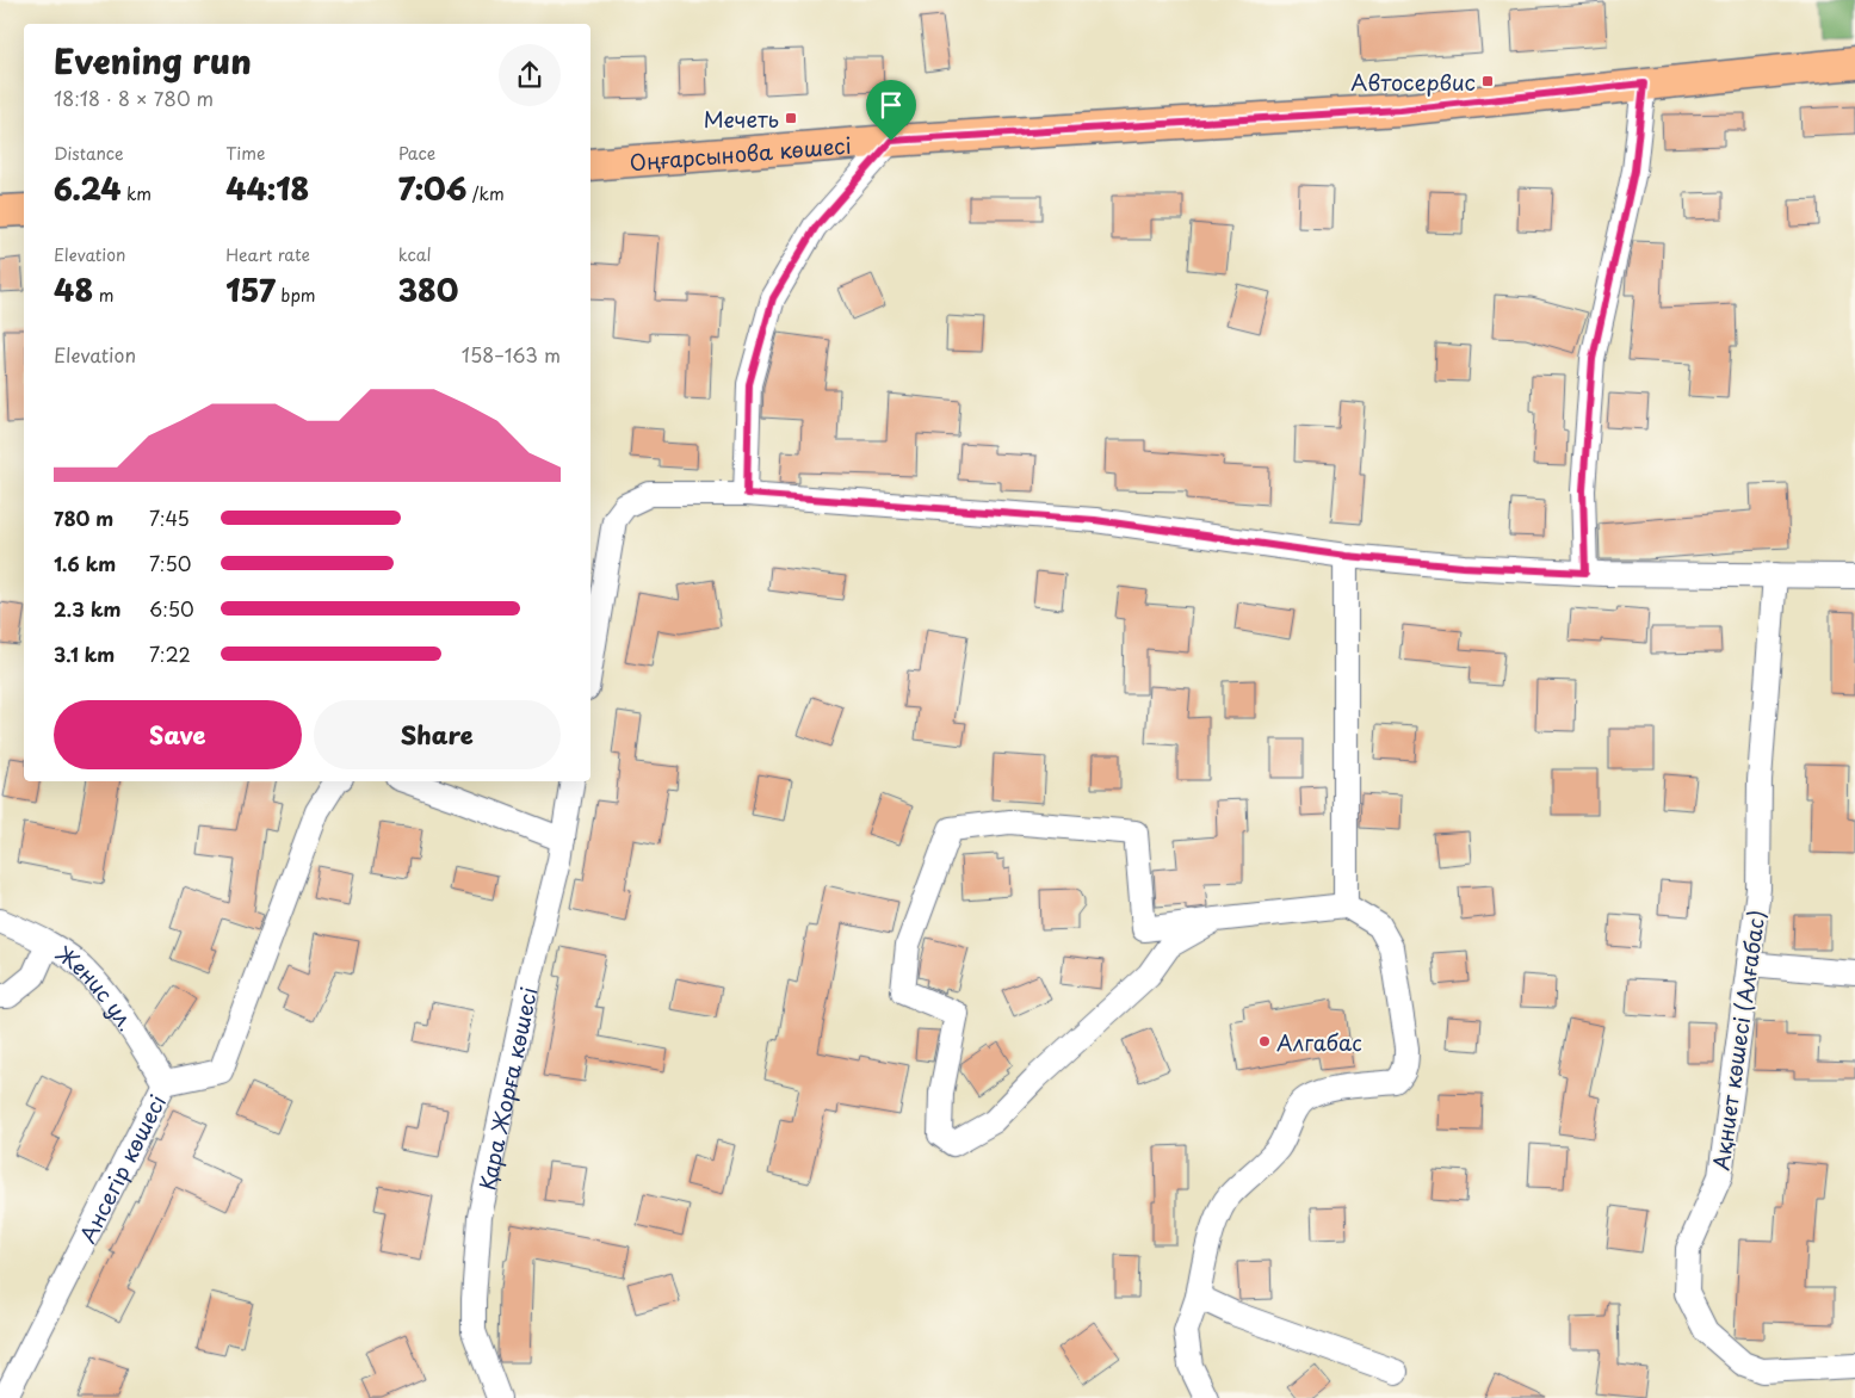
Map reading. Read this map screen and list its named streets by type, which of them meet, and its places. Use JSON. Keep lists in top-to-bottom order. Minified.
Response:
{"streets":{"main road":["Оңғарсынова көшесі"],"street":["Женис ул.","Ақниет көшесі (Алғабас)","Қара Жорға көшесі","Ансегір көшесі"]},"crossings":[["Женис ул.","Ансегір көшесі"]],"places":{"transit":["Автосервис","Мечеть"],"other":["Алгабас"]},"page":{"heading":["Evening run","18:18 · 8 × 780 m"],"stats":[["Distance","6.24 km"],["Time","44:18"],["Pace","7:06 /km"],["Elevation","48 m"],["Heart rate","157 bpm"],["kcal","380"]],"chart":["Elevation","158–163 m"],"list":[{"name":"780 m","note":"7:45"},{"name":"1.6 km","note":"7:50"},{"name":"2.3 km","note":"6:50"},{"name":"3.1 km","note":"7:22"}],"buttons":["Save","Share"]}}
